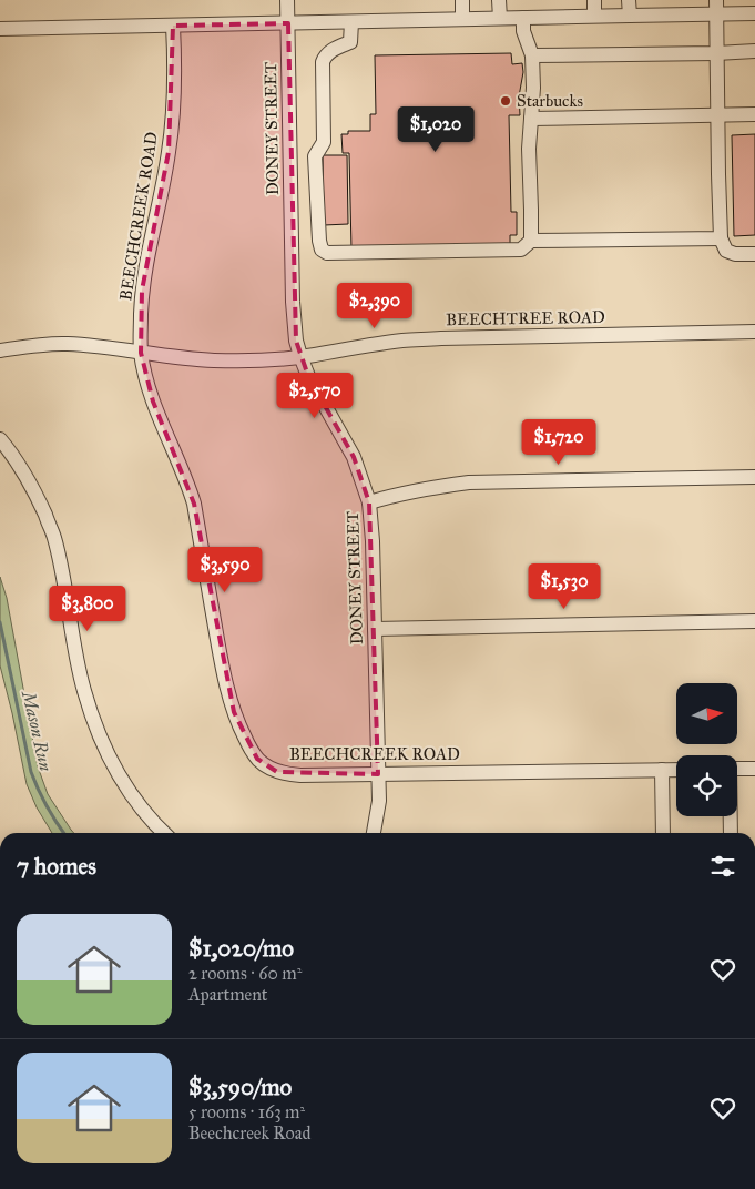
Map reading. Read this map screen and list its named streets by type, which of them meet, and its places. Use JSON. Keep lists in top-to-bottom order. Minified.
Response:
{"streets":{"street":["DONEY STREET","BEECHCREEK ROAD","BEECHTREE ROAD"]},"crossings":[["DONEY STREET","BEECHCREEK ROAD"],["DONEY STREET","BEECHTREE ROAD"],["BEECHCREEK ROAD","BEECHTREE ROAD"]],"water":["Mason Run"],"places":["Starbucks"],"north":"right","page":{"price":["$1,020","$2,390","$2,570","$1,720","$3,590","$1,530","$3,800"],"heading":"7 homes","list":[{"name":"$1,020/mo","note":"2 rooms · 60 m² · Apartment"},{"name":"$3,590/mo","note":"5 rooms · 163 m² · Beechcreek Road"}]}}
